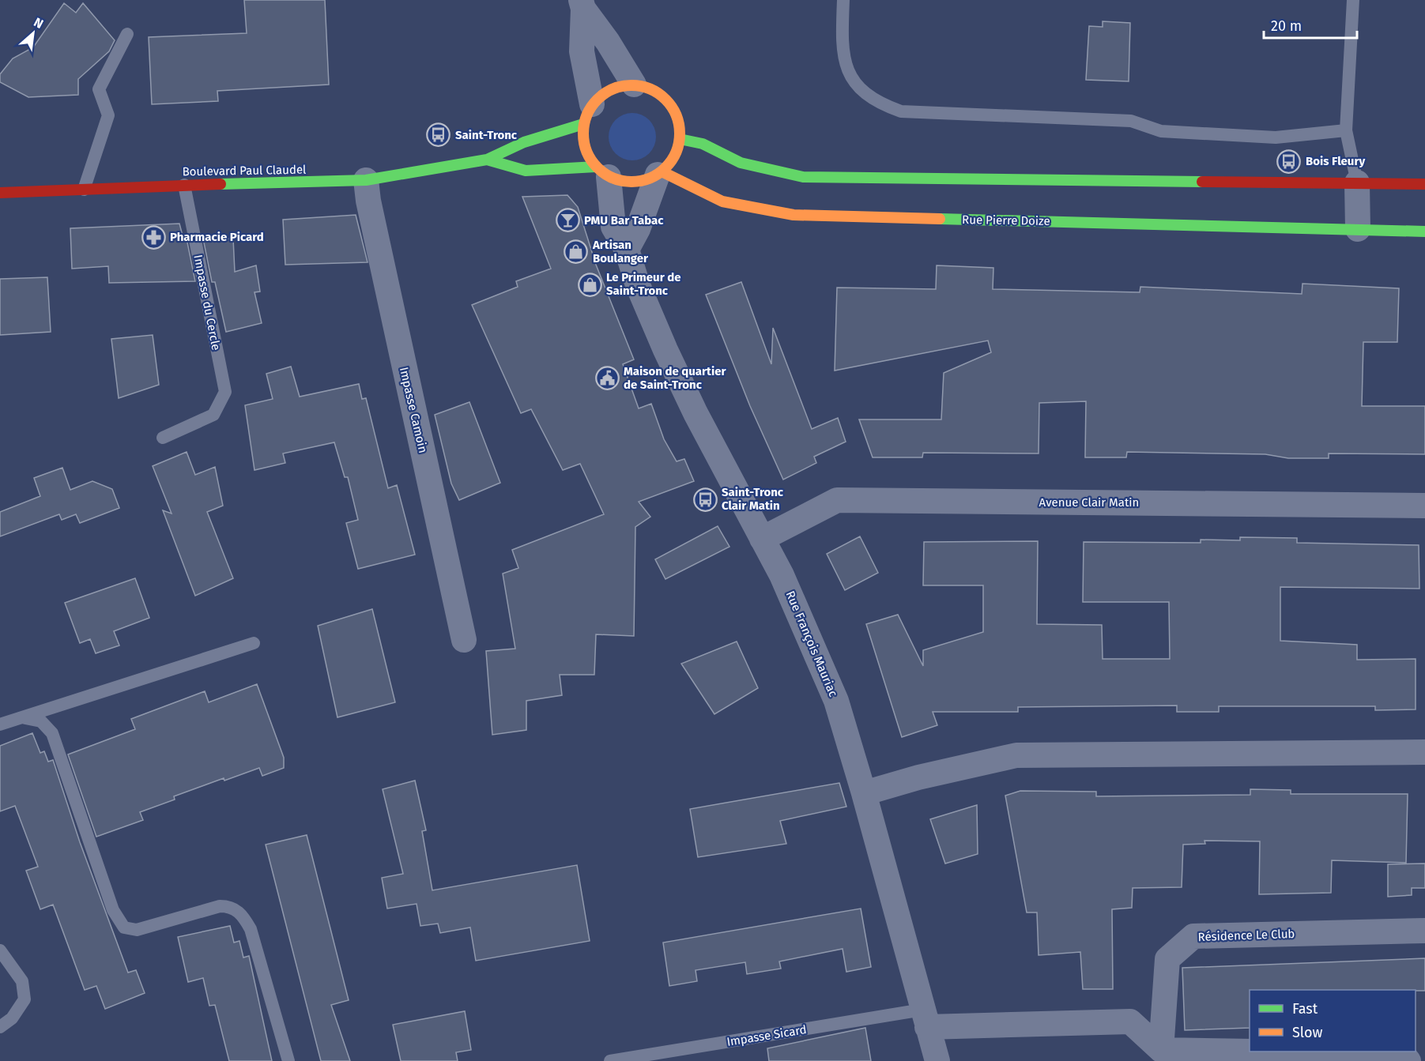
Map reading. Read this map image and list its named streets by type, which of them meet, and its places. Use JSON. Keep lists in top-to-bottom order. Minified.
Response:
{"streets":{"street":["Boulevard Paul Claudel","Rue Pierre Doize","Impasse Camoin","Avenue Clair Matin","Rue François Mauriac","Résidence Le Club"],"lane":["Impasse du Cercle","Impasse Sicard"]},"crossings":[["Boulevard Paul Claudel","Rue Pierre Doize"],["Boulevard Paul Claudel","Impasse du Cercle"],["Boulevard Paul Claudel","Impasse Camoin"],["Boulevard Paul Claudel","Rue François Mauriac"],["Rue Pierre Doize","Rue François Mauriac"],["Avenue Clair Matin","Rue François Mauriac"],["Rue François Mauriac","Impasse Sicard"]],"places":{"bus stop":["Saint-Tronc","Bois Fleury","Saint-Tronc Clair Matin"],"bar":["PMU Bar Tabac"],"pharmacy":["Pharmacie Picard"],"shop":["Artisan Boulanger","Le Primeur de Saint-Tronc"],"public building":["Maison de quartier de Saint-Tronc"]},"legend":["Fast","Slow"],"scale_bar":"20 m","north":"top right"}
